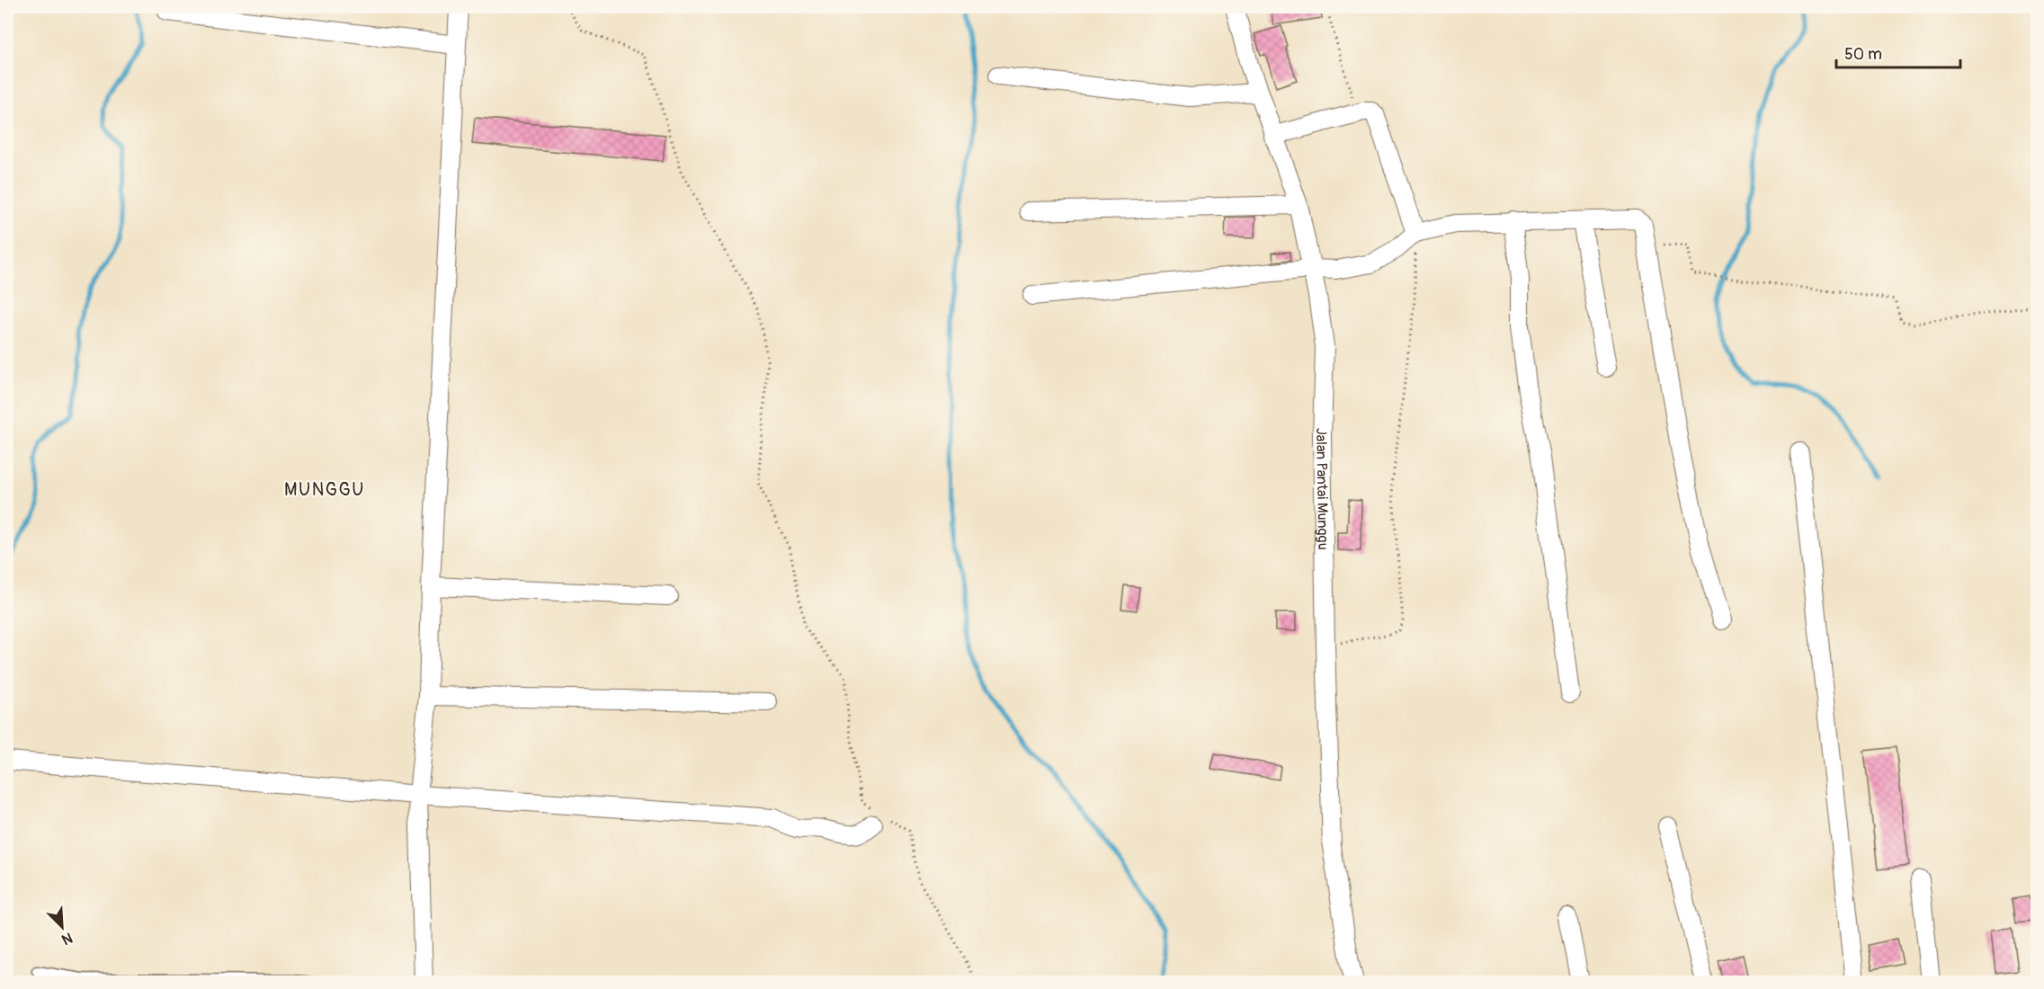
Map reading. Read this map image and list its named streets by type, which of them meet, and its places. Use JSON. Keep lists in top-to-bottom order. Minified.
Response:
{"streets":{"street":["Jalan Pantai Munggu"]},"districts":["MUNGGU"],"scale_bar":"50 m","north":"bottom right"}
